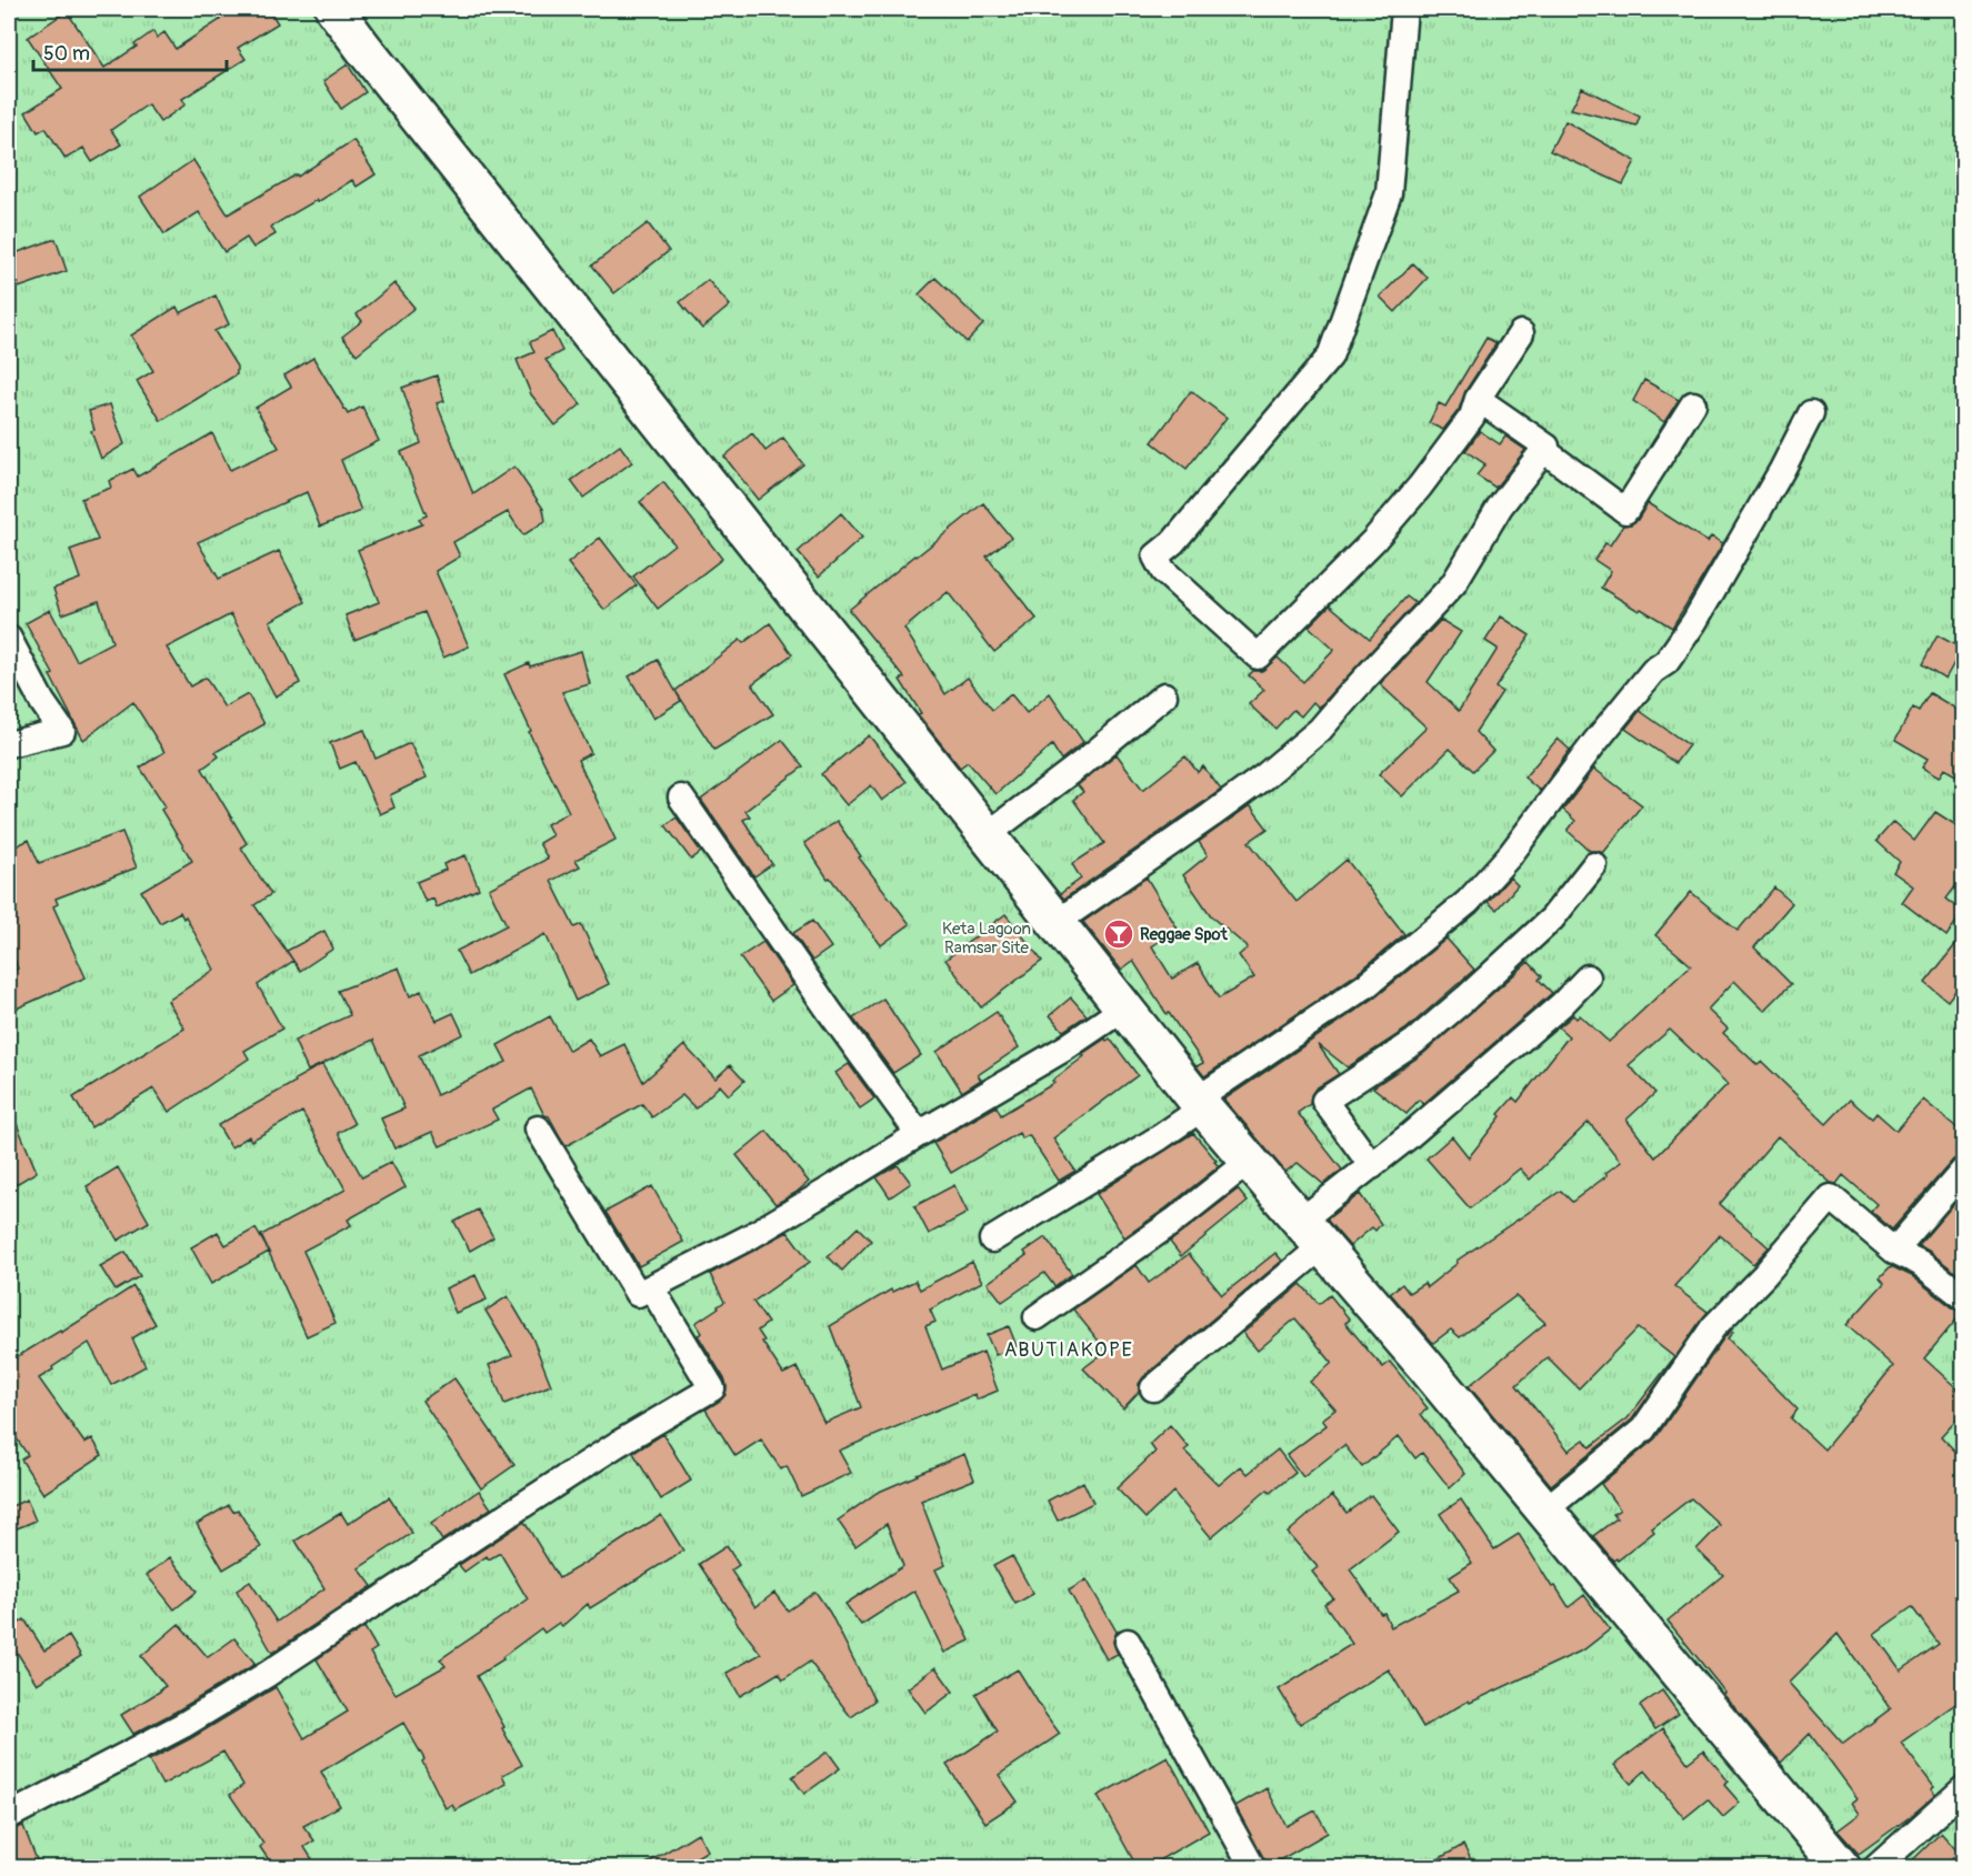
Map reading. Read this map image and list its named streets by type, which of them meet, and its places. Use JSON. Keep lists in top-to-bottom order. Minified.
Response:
{"districts":["ABUTIAKOPE"],"parks":["Keta Lagoon Ramsar Site"],"places":{"bar":["Reggae Spot"]},"scale_bar":"50 m"}
